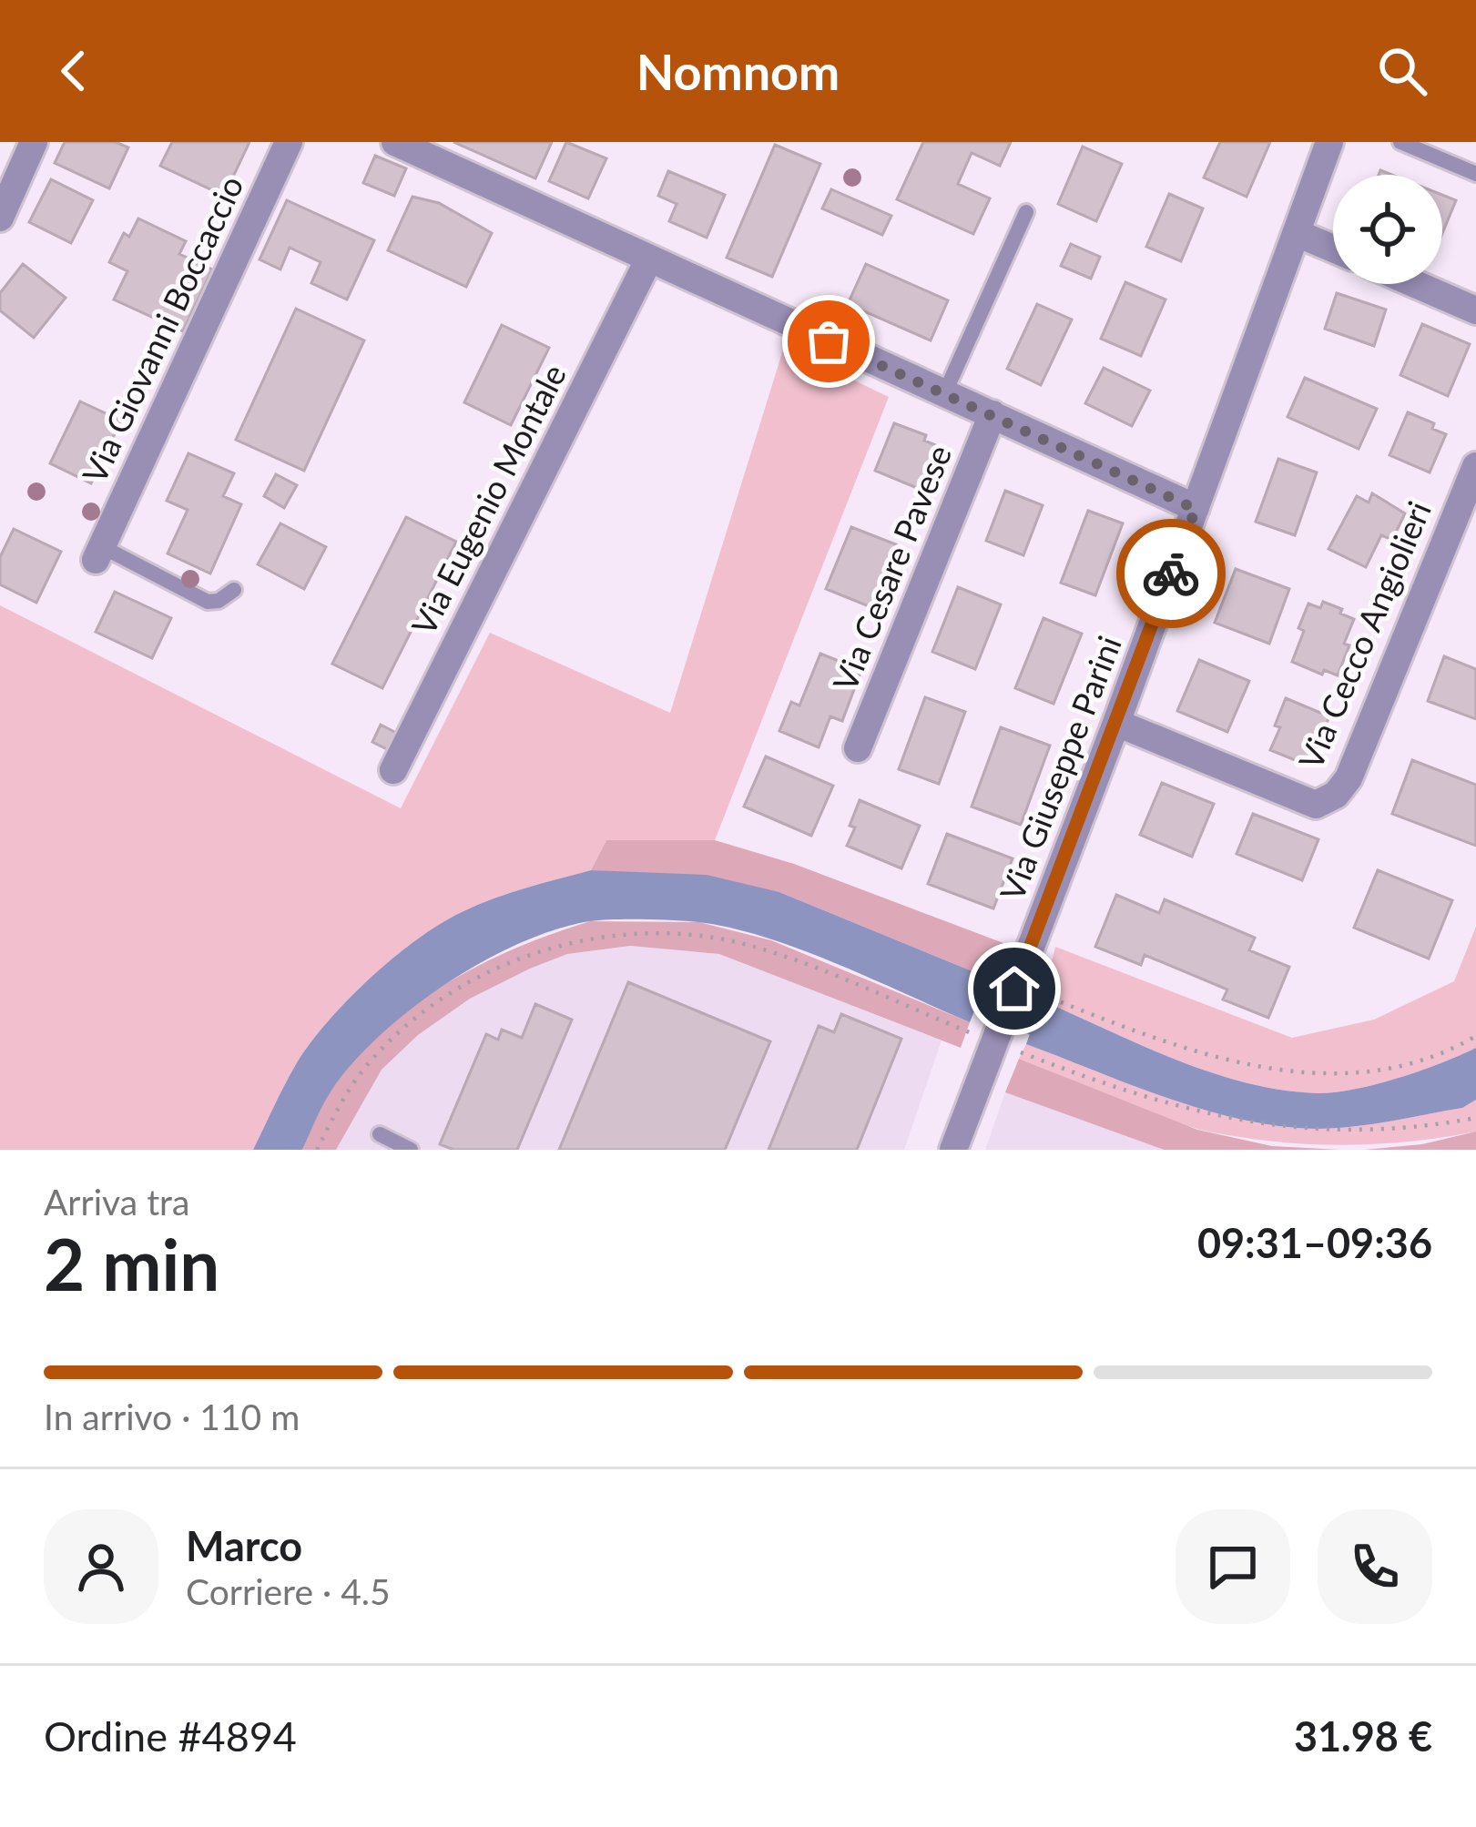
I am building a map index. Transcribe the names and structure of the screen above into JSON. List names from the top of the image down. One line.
{"streets":{"street":["Via Giovanni Boccaccio","Via Eugenio Montale","Via Cesare Pavese","Via Cecco Angiolieri","Via Giuseppe Parini"]},"crossings":[["Via Cecco Angiolieri","Via Giuseppe Parini"]],"page":{"header":"Nomnom","heading":["2 min","Arriva tra","09:31–09:36"],"panel":["Marco","Corriere · 4.5","Ordine #4894","31.98 €"],"bar":"In arrivo · 110 m"}}
